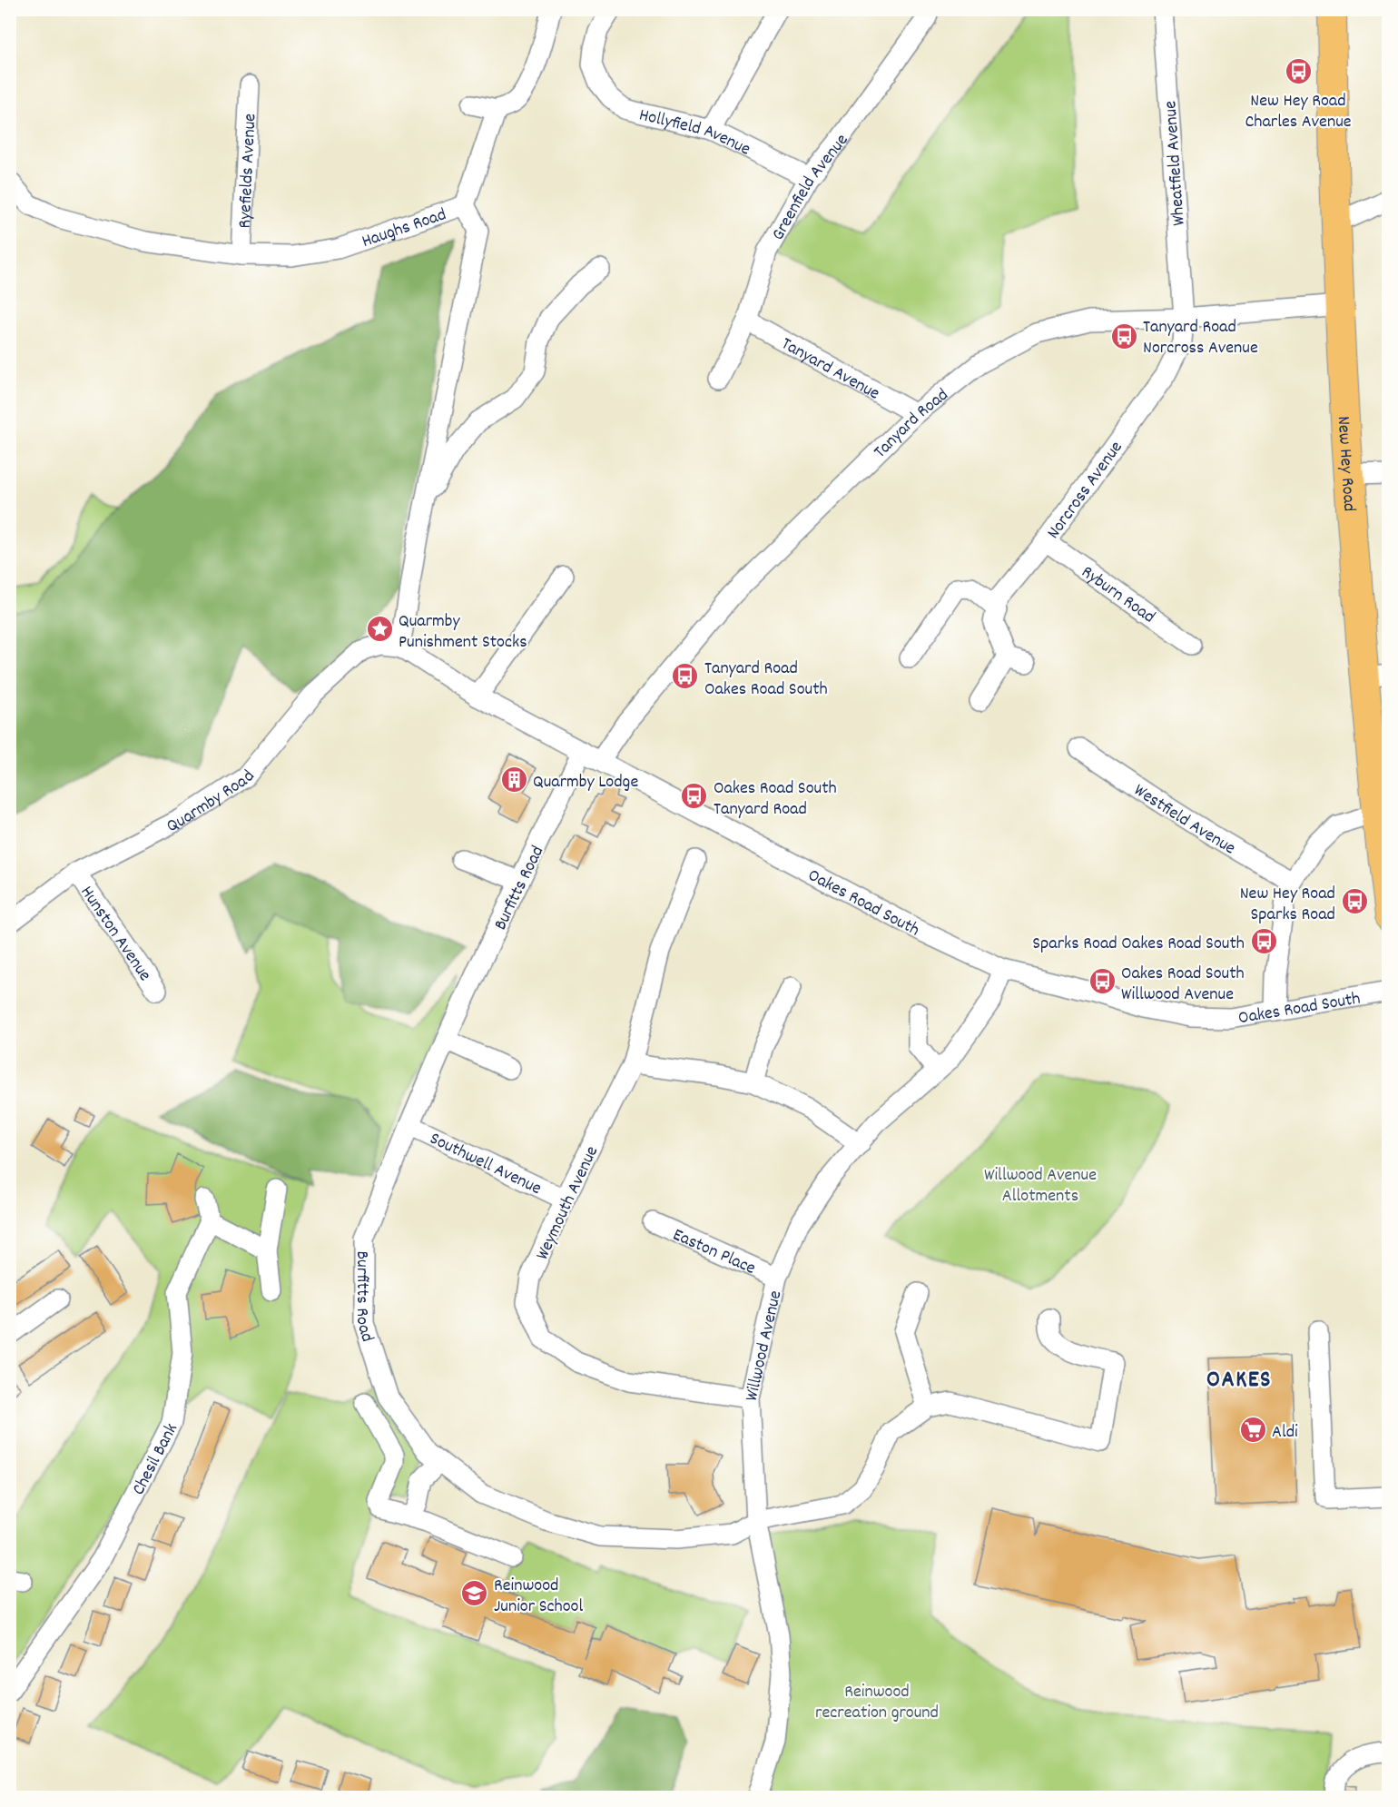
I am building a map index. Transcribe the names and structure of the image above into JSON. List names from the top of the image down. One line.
{"streets":{"highway":["New Hey Road"],"street":["Hollyfield Avenue","Wheatfield Avenue","Ryefields Avenue","Greenfield Avenue","Haughs Road","Tanyard Avenue","Tanyard Road","Norcross Avenue","Ryburn Road","Quarmby Road","Westfield Avenue","Burfitts Road","Oakes Road South","Hunston Avenue","Southwell Avenue","Weymouth Avenue","Easton Place","Willwood Avenue","Chesil Bank"]},"crossings":[["Hollyfield Avenue","Greenfield Avenue"],["Wheatfield Avenue","Tanyard Road"],["Wheatfield Avenue","Norcross Avenue"],["Ryefields Avenue","Haughs Road"],["Greenfield Avenue","Tanyard Avenue"],["Haughs Road","Oakes Road South"],["Tanyard Avenue","Tanyard Road"],["Tanyard Road","New Hey Road"],["Tanyard Road","Norcross Avenue"],["Tanyard Road","Oakes Road South"],["Norcross Avenue","Ryburn Road"],["Quarmby Road","Oakes Road South"],["Quarmby Road","Hunston Avenue"],["Burfitts Road","Oakes Road South"],["Burfitts Road","Southwell Avenue"],["Burfitts Road","Willwood Avenue"],["Oakes Road South","Willwood Avenue"],["Southwell Avenue","Weymouth Avenue"],["Weymouth Avenue","Willwood Avenue"],["Easton Place","Willwood Avenue"]],"districts":["OAKES"],"parks":["Willwood Avenue Allotments","Reinwood recreation ground"],"places":{"bus stop":["New Hey Road Charles Avenue","Tanyard Road Norcross Avenue","Tanyard Road Oakes Road South","Oakes Road South Tanyard Road","New Hey Road Sparks Road","Sparks Road Oakes Road South","Oakes Road South Willwood Avenue"],"place":["Quarmby Punishment Stocks"],"building":["Quarmby Lodge"],"supermarket":["Aldi"],"school or university":["Reinwood Junior School"]}}
